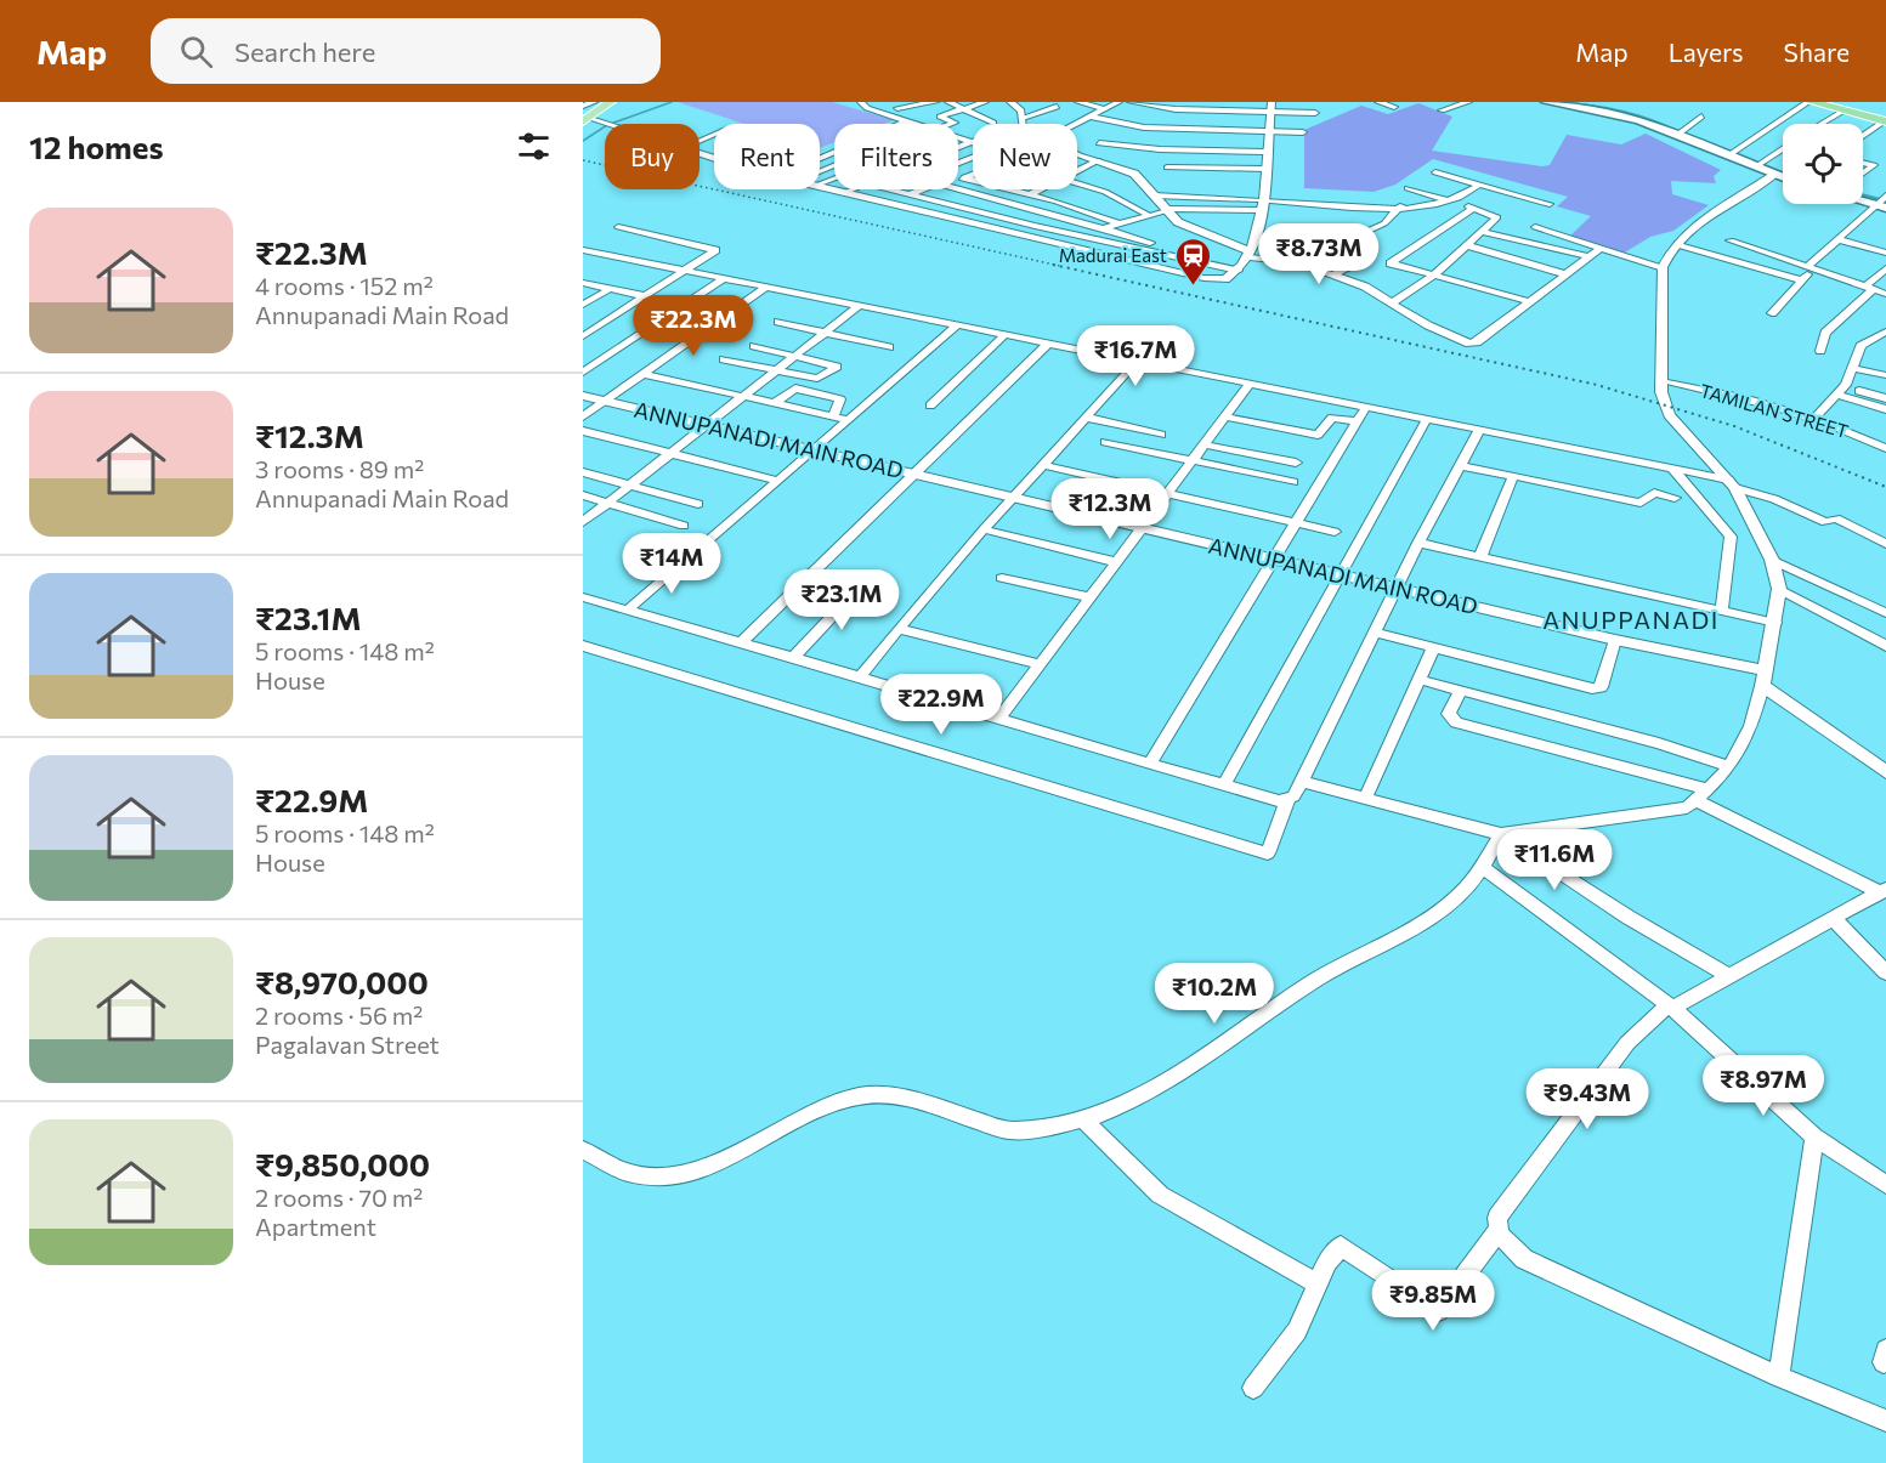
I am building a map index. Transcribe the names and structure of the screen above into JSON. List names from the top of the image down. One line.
{"streets":{"street":["TAMILAN STREET","ANNUPANADI MAIN ROAD"]},"districts":["ANUPPANADI"],"places":{"station":["Madurai East"]},"page":{"header":"Map","search":"Search here","nav":["Map","Layers","Share"],"heading":"12 homes","chip":["Buy","Rent","Filters","New"],"list":[{"name":"₹22.3M","note":"4 rooms · 152 m² · Annupanadi Main Road"},{"name":"₹12.3M","note":"3 rooms · 89 m² · Annupanadi Main Road"},{"name":"₹23.1M","note":"5 rooms · 148 m² · House"},{"name":"₹22.9M","note":"5 rooms · 148 m² · House"},{"name":"₹8,970,000","note":"2 rooms · 56 m² · Pagalavan Street"},{"name":"₹9,850,000","note":"2 rooms · 70 m² · Apartment"}],"price":["₹8.73M","₹22.3M","₹16.7M","₹12.3M","₹14M","₹23.1M","₹22.9M","₹11.6M","₹10.2M","₹8.97M","₹9.43M","₹9.85M"]}}
